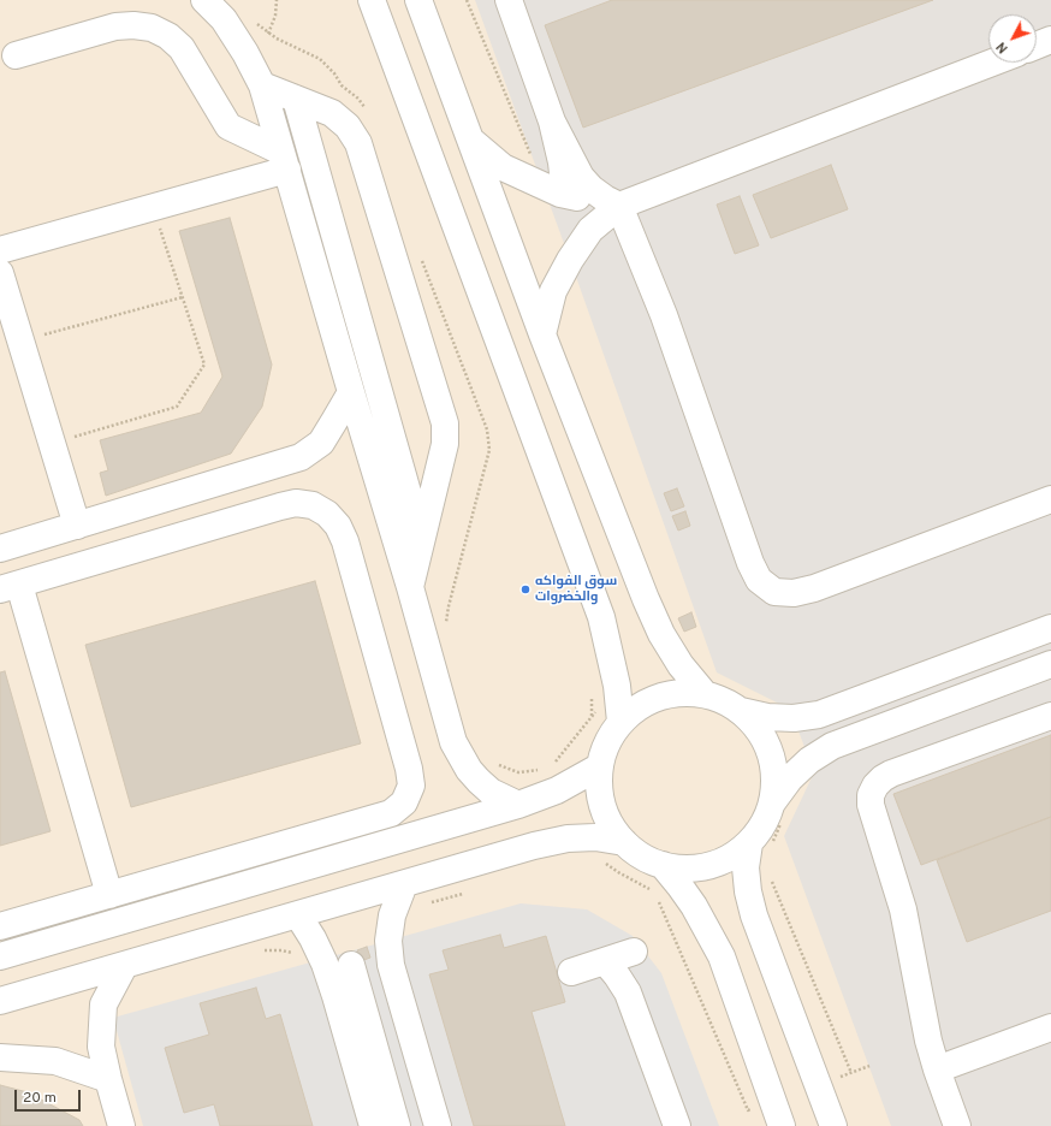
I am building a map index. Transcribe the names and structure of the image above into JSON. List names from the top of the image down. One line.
{"places":["سوق الفواكه والخضروات"],"scale_bar":"20 m","north":"bottom left"}
